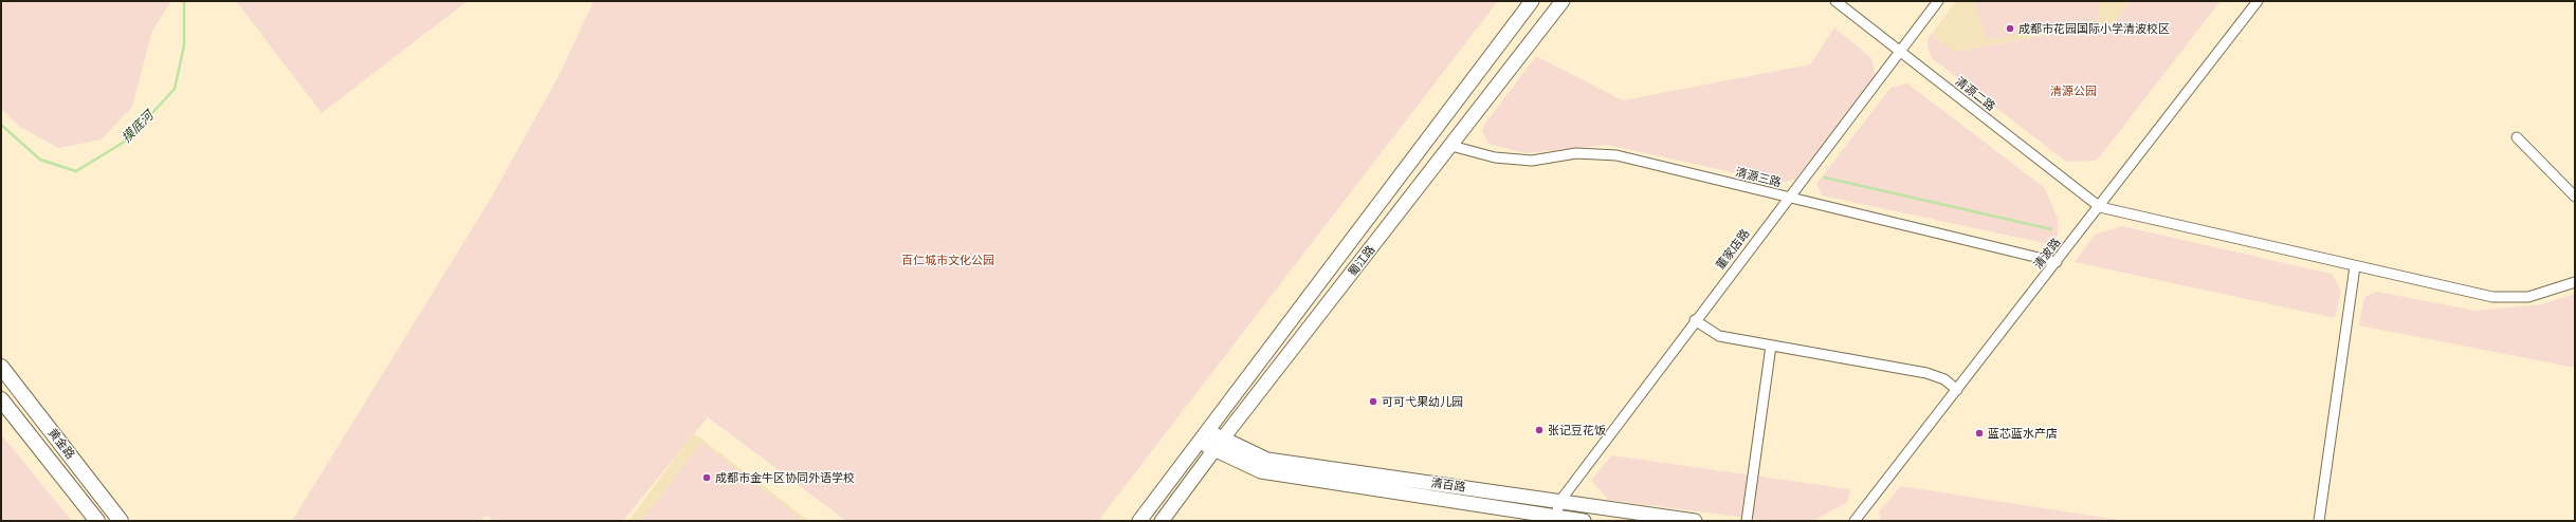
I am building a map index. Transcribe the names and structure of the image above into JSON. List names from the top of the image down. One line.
{"streets":{"main road":["黄金路"],"street":["清源二路","清源三路","董家店路","清波路","蜀江路","清百路"]},"crossings":[["清源二路","董家店路"],["清源二路","清波路"],["清源三路","董家店路"],["清源三路","清波路"],["清源三路","蜀江路"],["董家店路","清百路"],["蜀江路","清百路"]],"water":["摸底河"],"parks":["清源公园","百仁城市文化公园"],"places":["成都市花园国际小学清波校区","可可弋果幼儿园","张记豆花饭","蓝芯蓝水产店","成都市金牛区协同外语学校"]}
